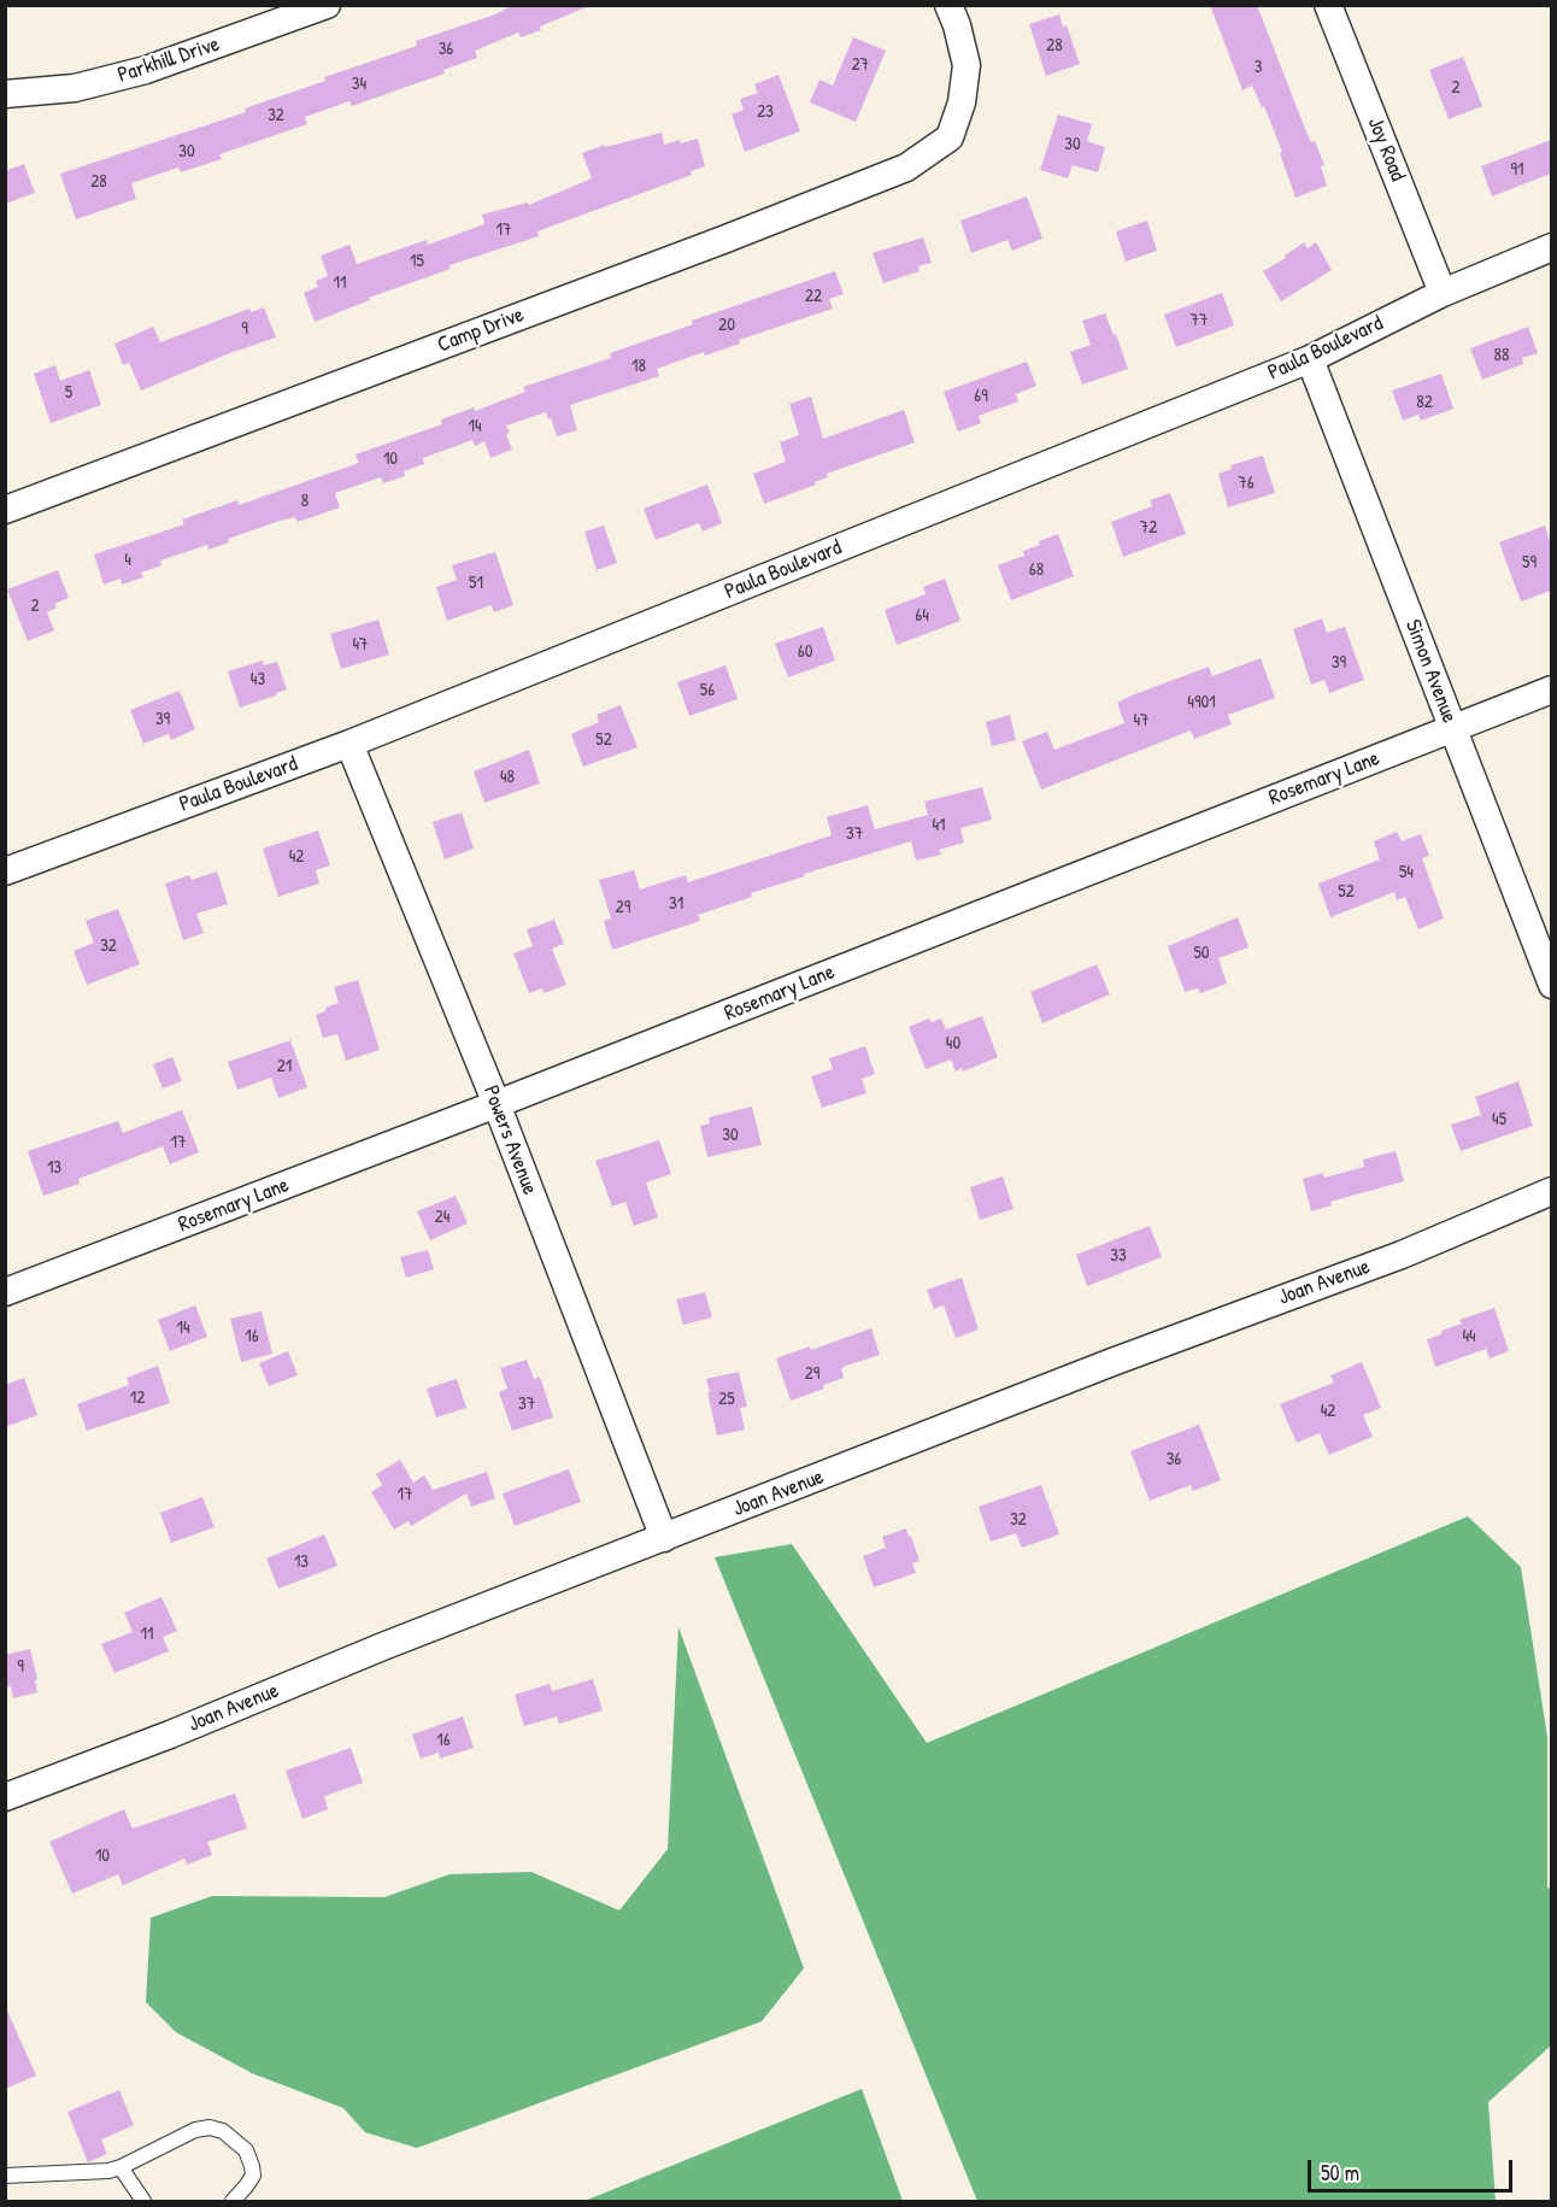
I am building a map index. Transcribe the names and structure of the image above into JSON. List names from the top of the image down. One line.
{"streets":{"street":["Parkhill Drive","Joy Road","Camp Drive","Paula Boulevard","Simon Avenue","Rosemary Lane","Powers Avenue","Joan Avenue"]},"crossings":[["Joy Road","Paula Boulevard"],["Paula Boulevard","Simon Avenue"],["Paula Boulevard","Powers Avenue"],["Simon Avenue","Rosemary Lane"],["Rosemary Lane","Powers Avenue"],["Powers Avenue","Joan Avenue"]],"house_numbers":["28","36","27","3","34","2","23","32","30","30","91","28","17","15","11","22","77","20","9","88","18","5","69","82","14","10","76","8","72","4","59","68","51","2","64","47","60","39","43","56","4901","39","47","52","48","41","37","42","54","52","31","29","32","50","40","21","45","30","17","13","24","33","14","16","44","29","12","25","37","42","36","17","32","13","11","9","16","10"],"scale_bar":"50 m"}
